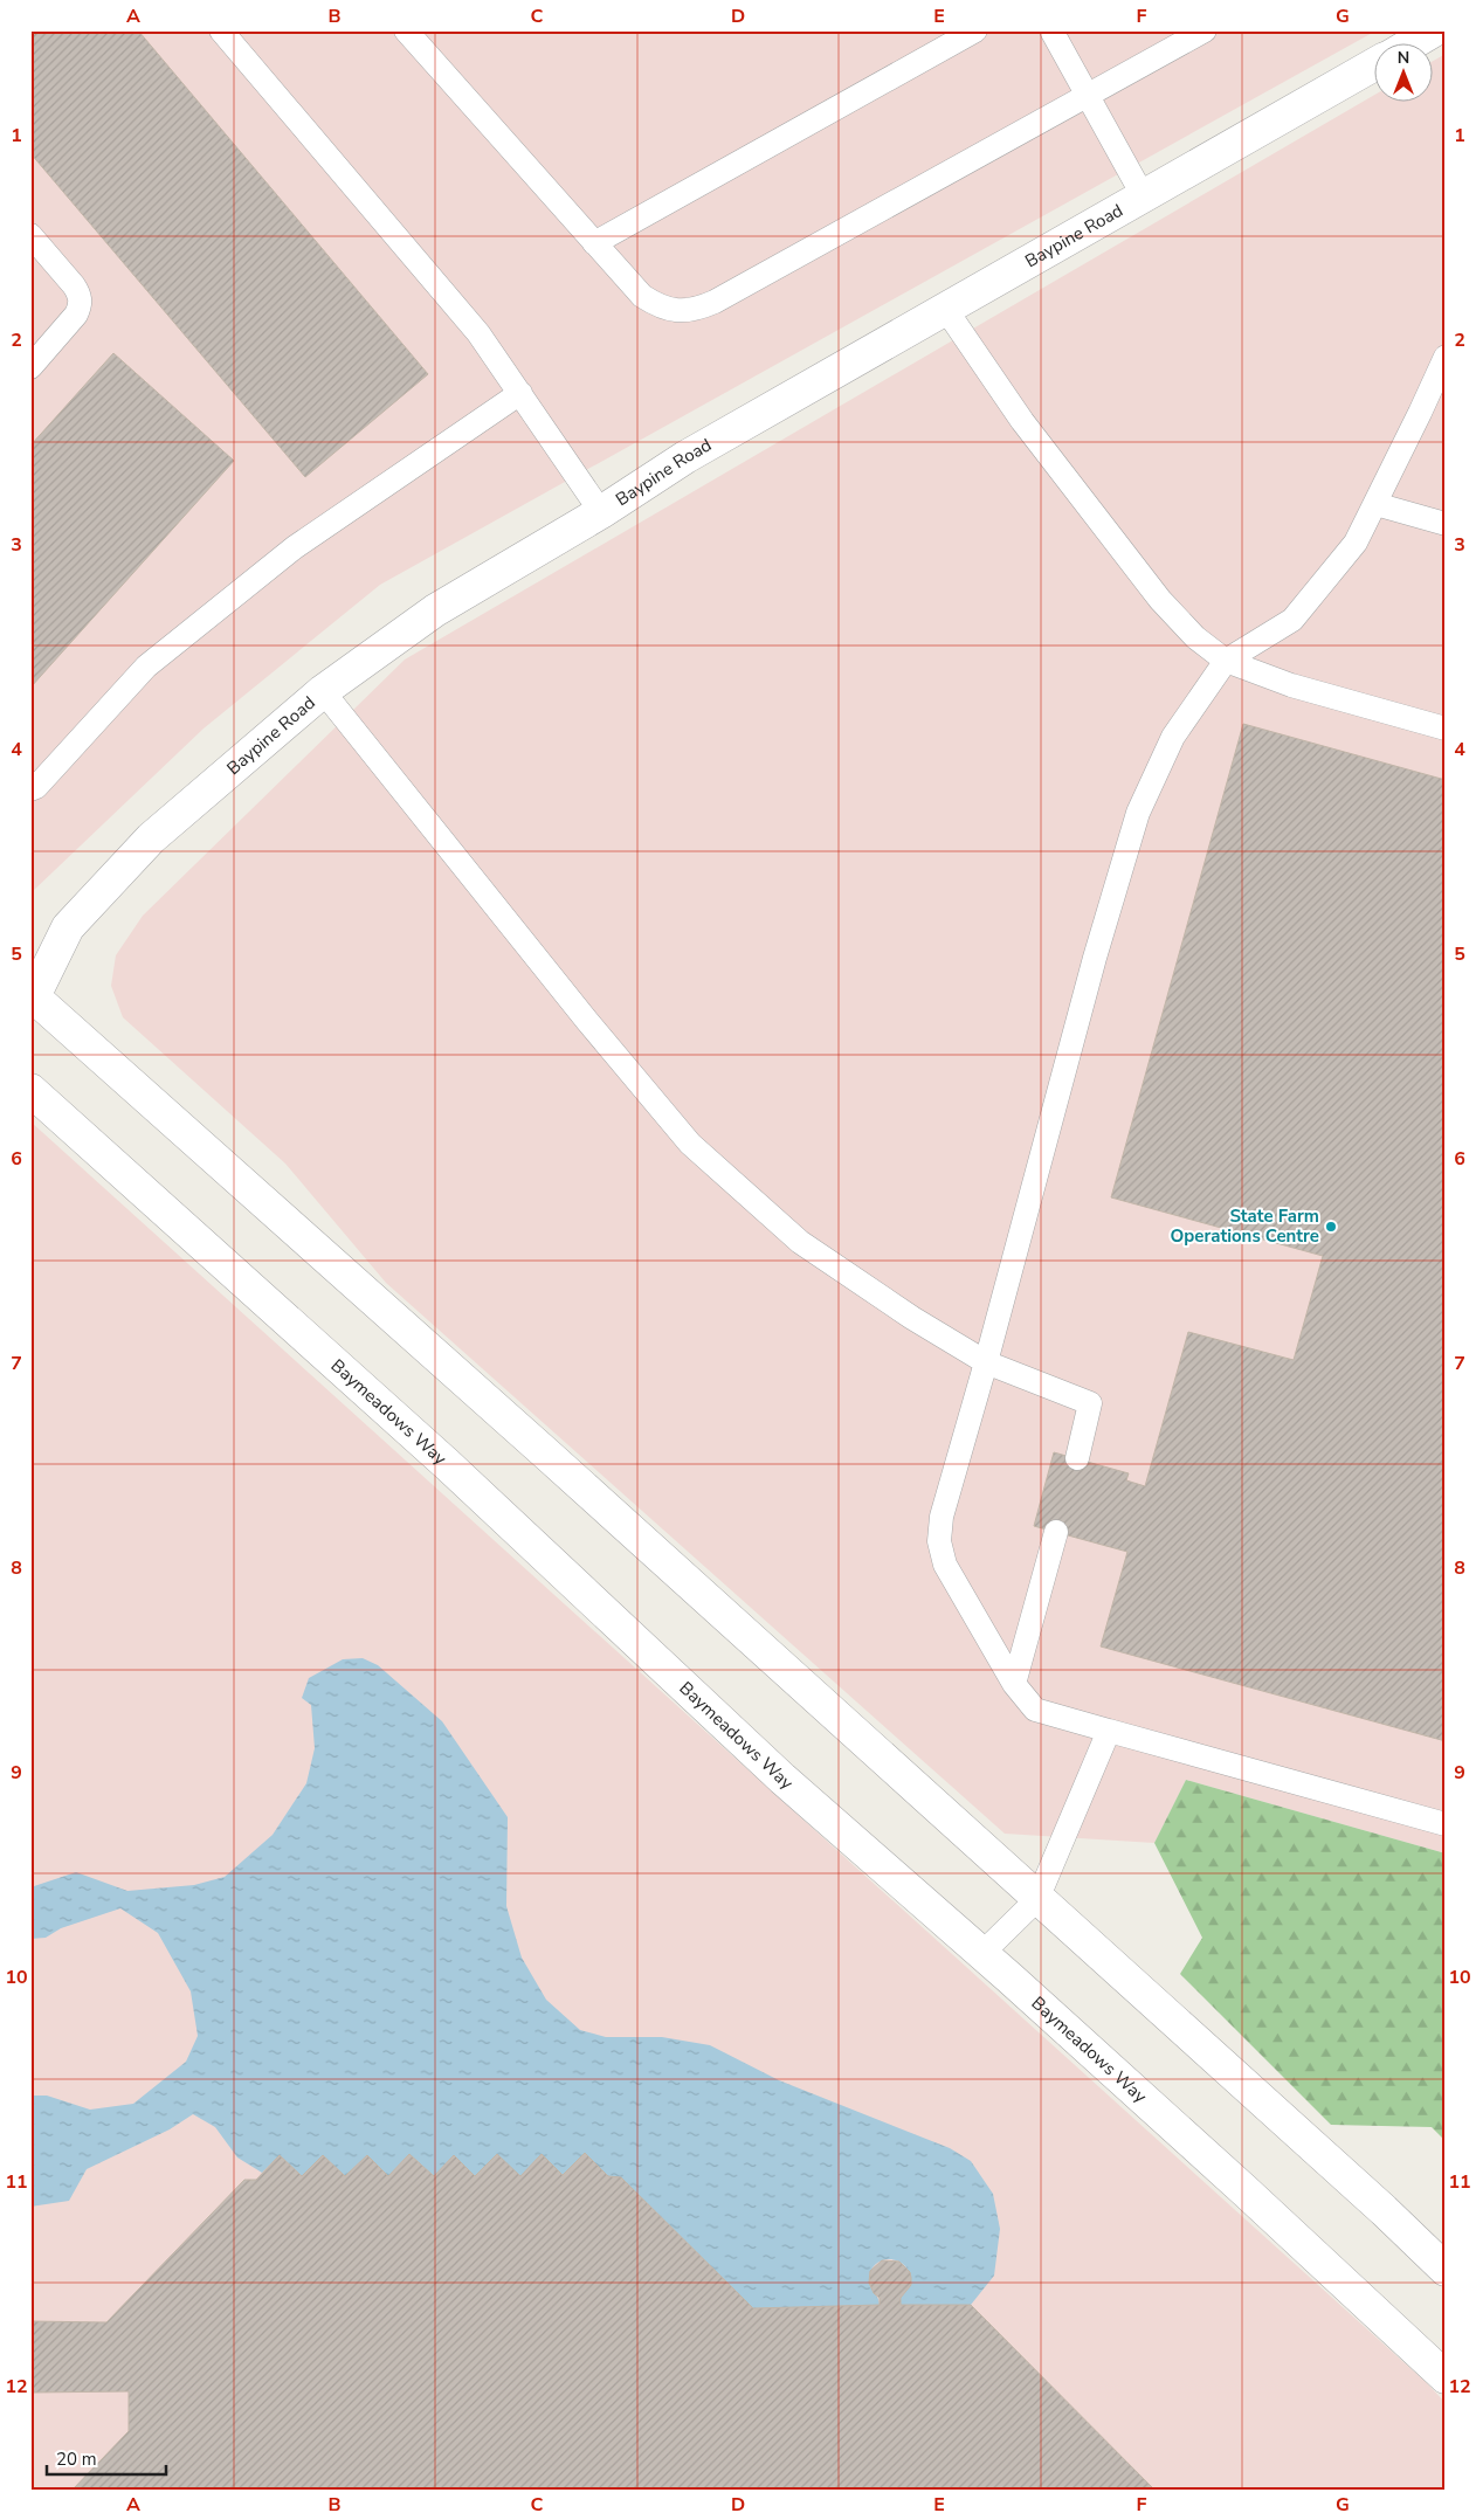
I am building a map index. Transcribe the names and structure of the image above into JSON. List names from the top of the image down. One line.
{"streets":{"street":["Baypine Road","Baymeadows Way"]},"places":["State Farm Operations Centre"],"scale_bar":"20 m","north":"top","grid":{"columns":["A","B","C","D","E","F","G"],"rows":["1","2","3","4","5","6","7","8","9","10","11","12"]}}
